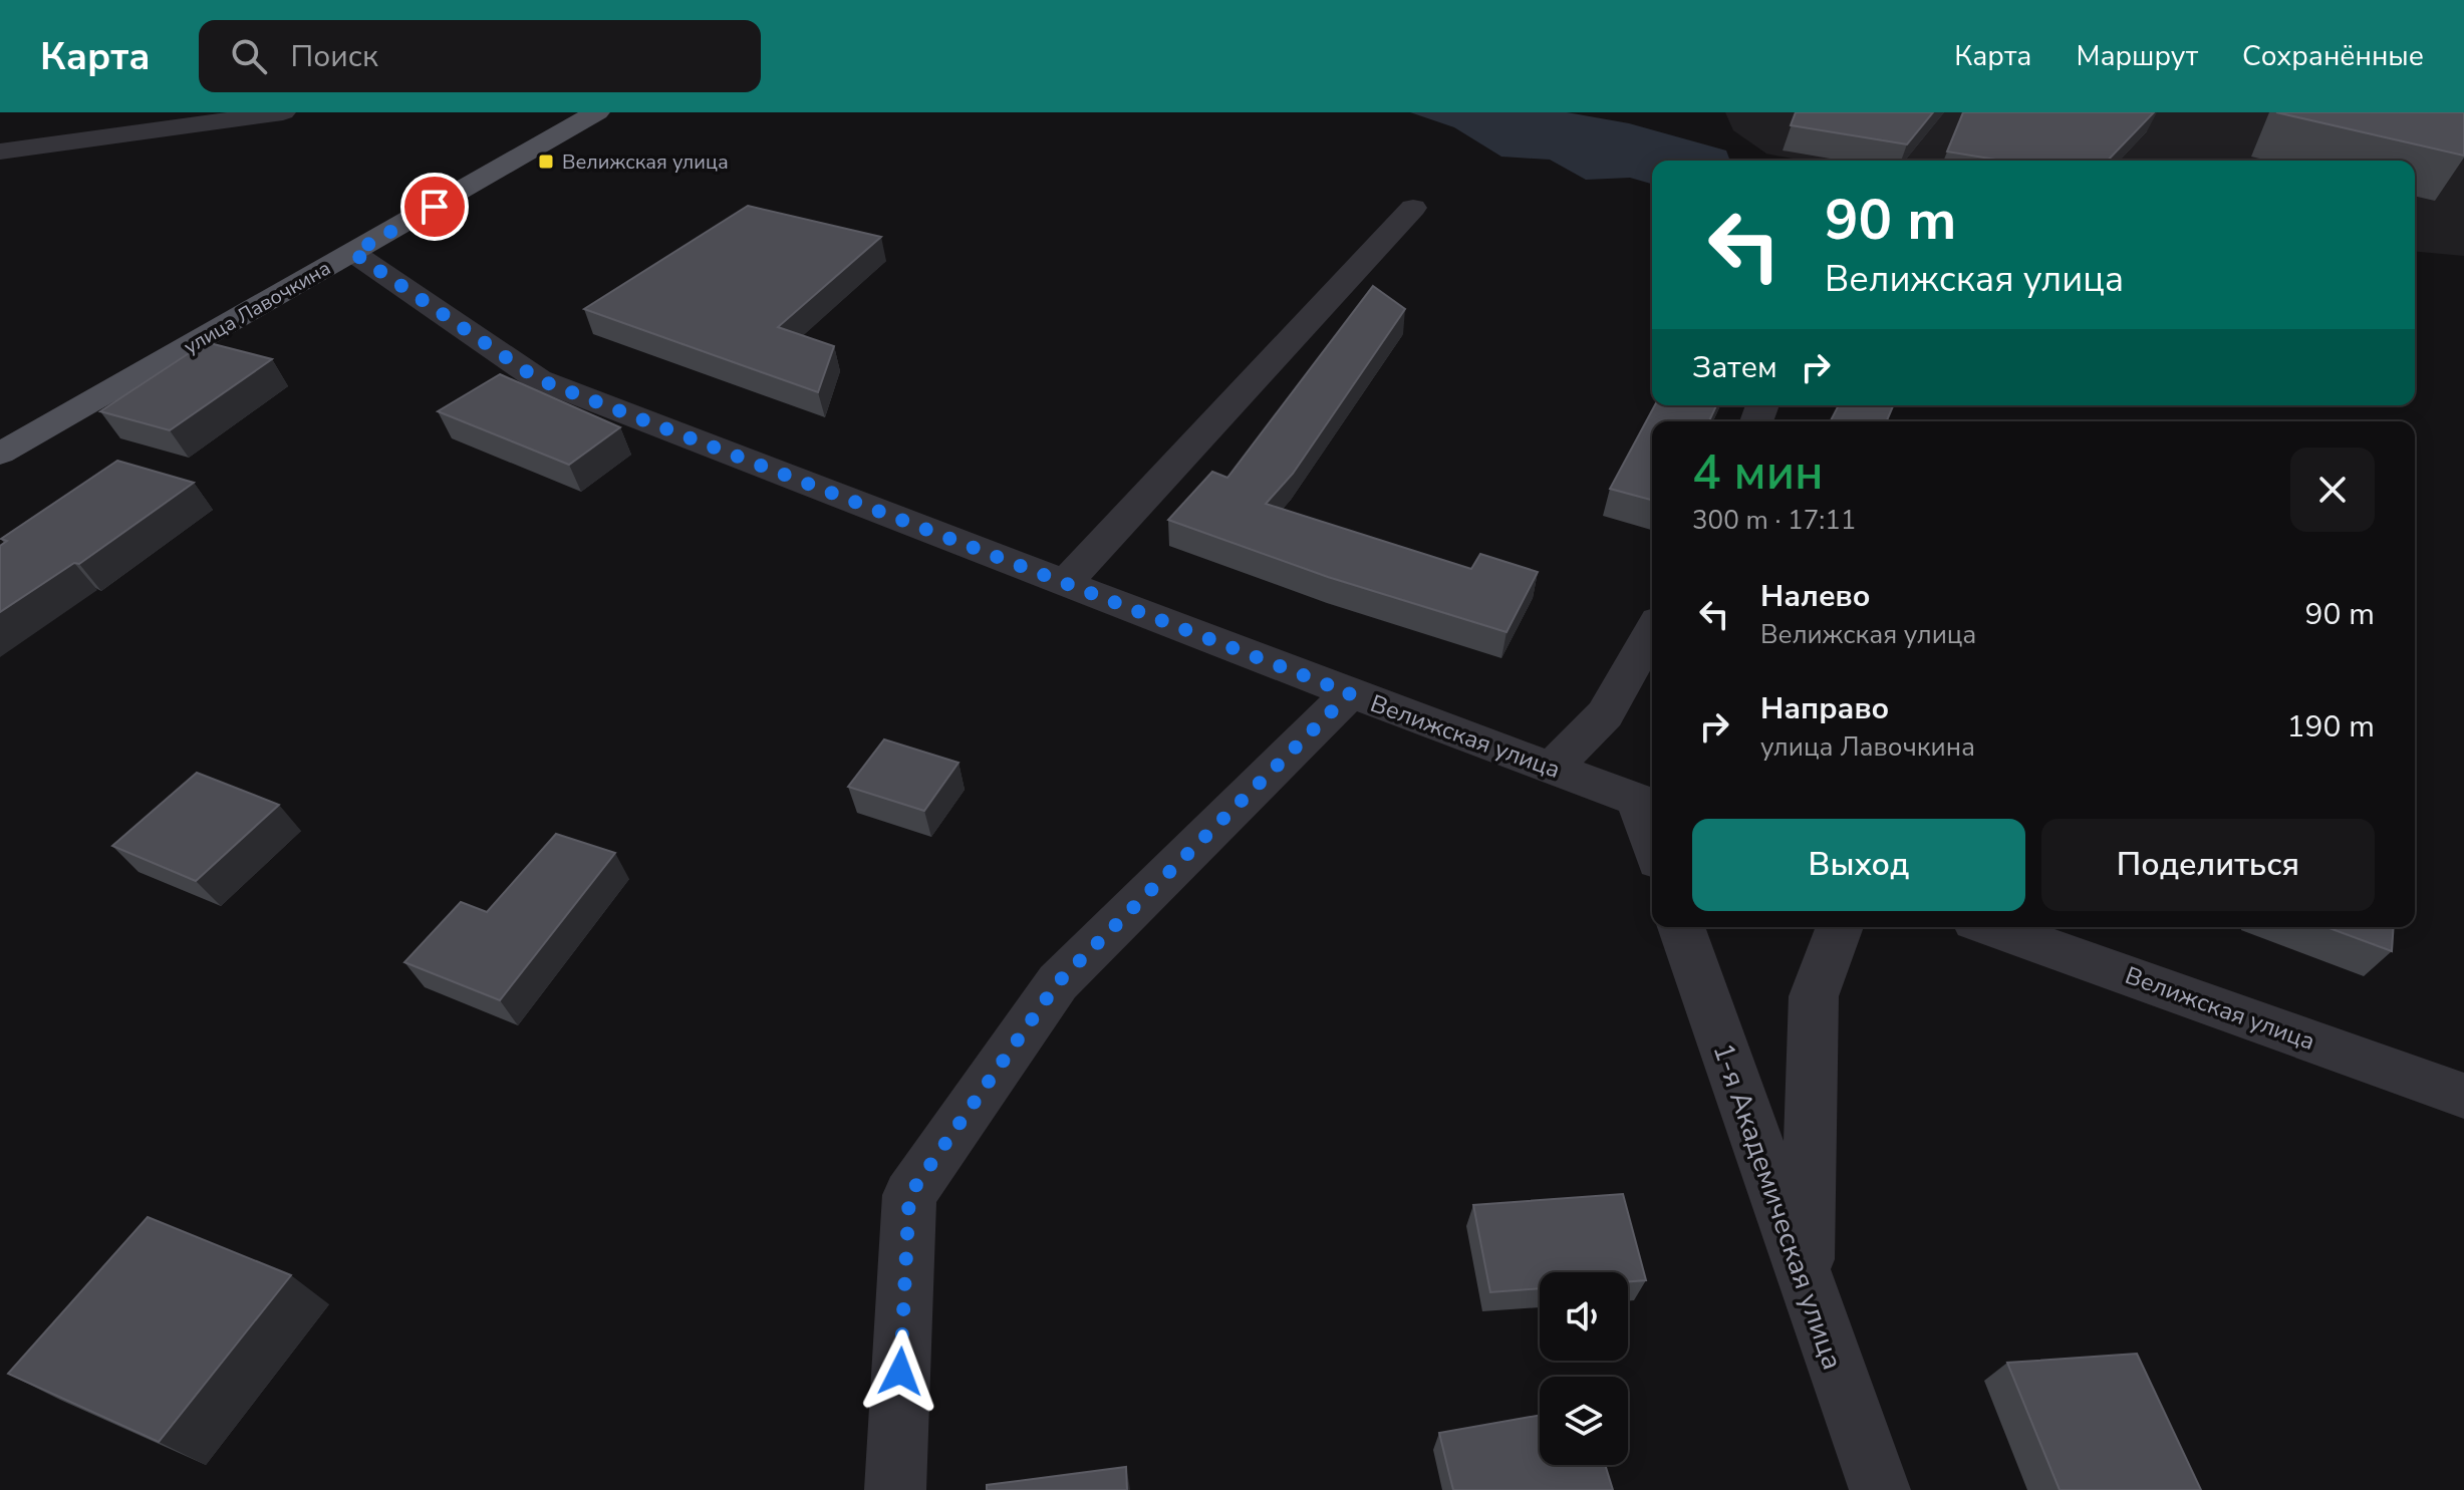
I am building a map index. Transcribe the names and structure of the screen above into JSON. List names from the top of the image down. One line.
{"streets":{"main road":["улица Лавочкина"],"street":["Велижская улица","1-я Академическая улица"]},"crossings":[["улица Лавочкина","Велижская улица"]],"places":{"transit":["Велижская улица"]},"page":{"header":"Карта","search":"Поиск","nav":["Карта","Маршрут","Сохранённые"],"turn":["90 m","Велижская улица"],"then":"Затем","heading":["4 мин","300 m · 17:11"],"list":[{"name":"Налево","note":"Велижская улица","value":"90 m"},{"name":"Направо","note":"улица Лавочкина","value":"190 m"}],"buttons":["Выход","Поделиться"]}}
